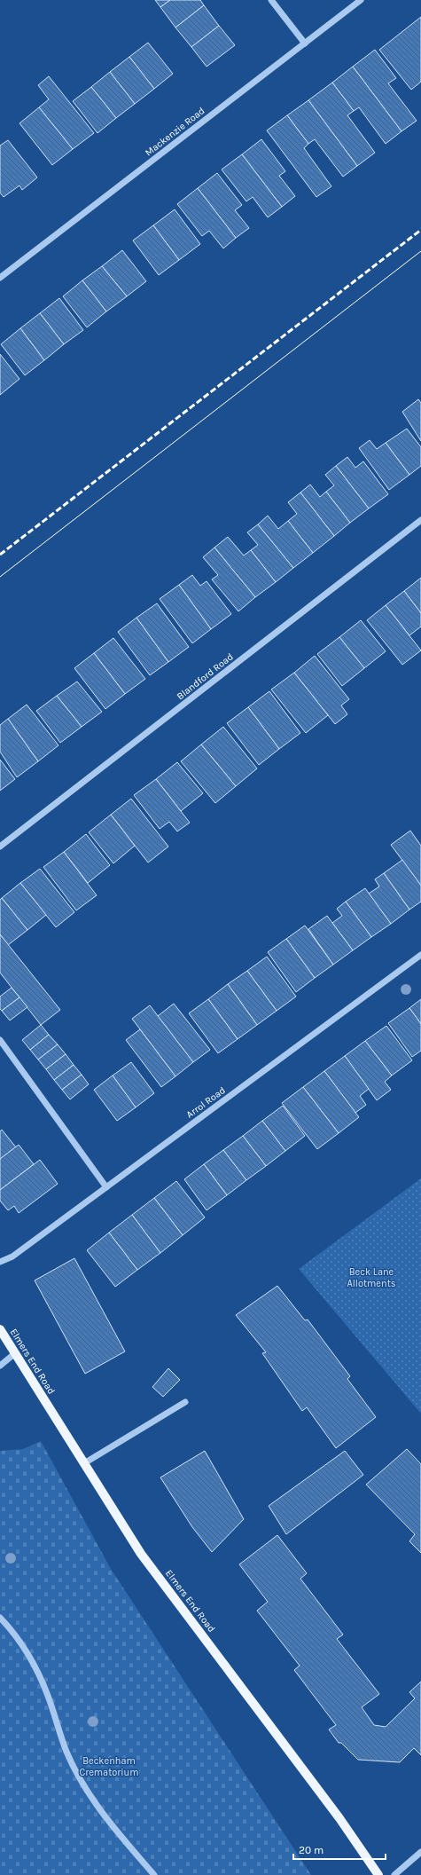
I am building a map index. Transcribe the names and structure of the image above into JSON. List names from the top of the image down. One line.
{"streets":{"main road":["Elmers End Road"],"street":["Mackenzie Road","Blandford Road","Arrol Road"]},"parks":["Beck Lane Allotments","Beckenham Crematorium"],"scale_bar":"20 m"}
